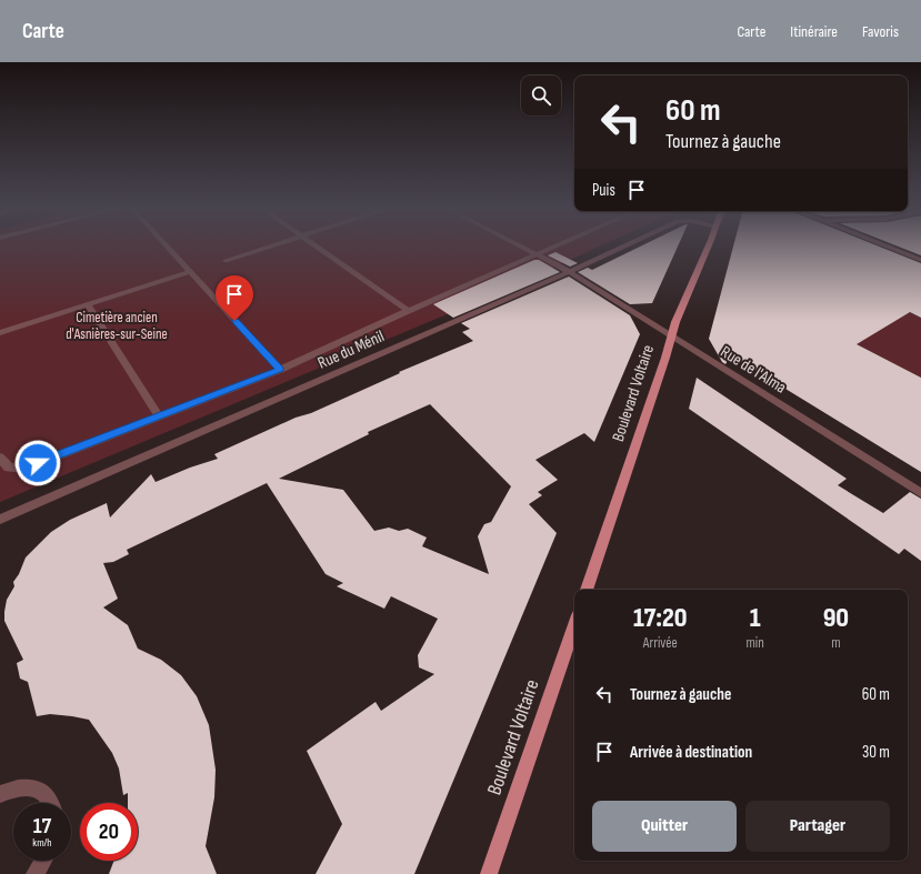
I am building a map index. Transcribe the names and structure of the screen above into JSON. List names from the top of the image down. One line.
{"streets":{"main road":["Boulevard Voltaire"],"street":["Rue du Ménil","Rue de l'Alma"]},"crossings":[["Rue du Ménil","Rue de l'Alma"],["Rue de l'Alma","Boulevard Voltaire"]],"parks":["Cimetière ancien d'Asnières-sur-Seine"],"page":{"header":"Carte","nav":["Carte","Itinéraire","Favoris"],"turn":["60 m","Tournez à gauche"],"then":"Puis","eta":["17:20","Arrivée","1","min","90","m"],"list":[{"name":"Tournez à gauche","value":"60 m"},{"name":"Arrivée à destination","value":"30 m"}],"buttons":["Quitter","Partager"],"speed":"17 km/h","limit":"20"}}
